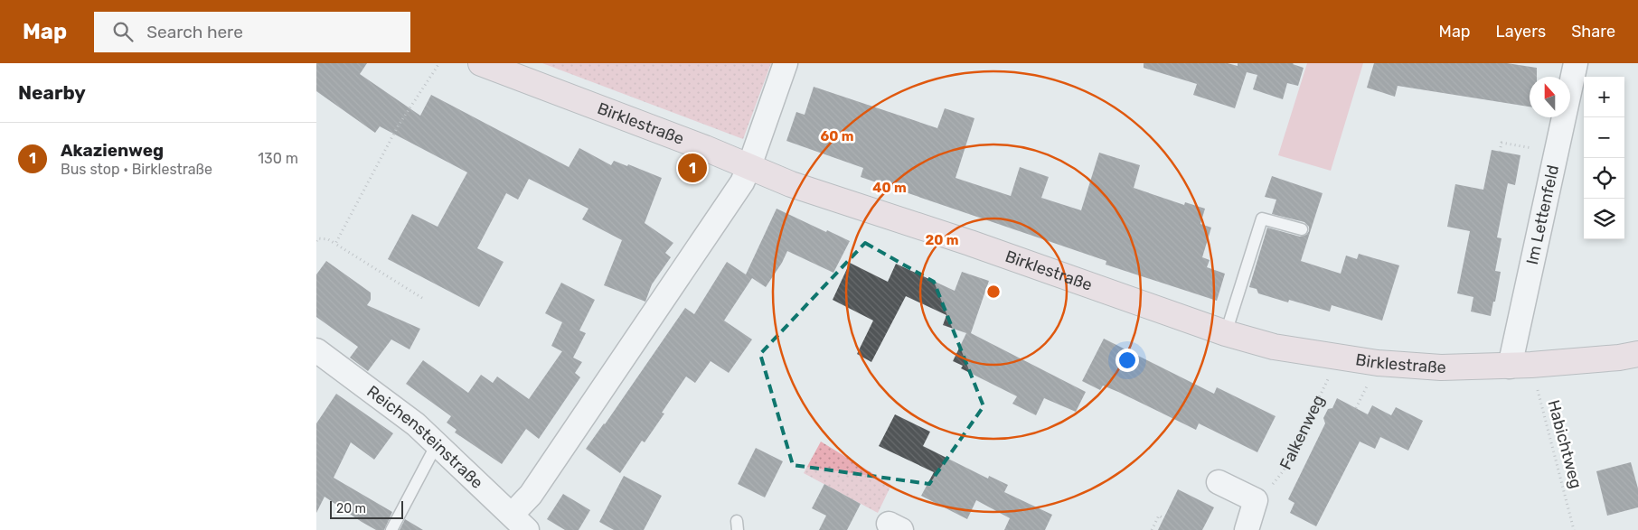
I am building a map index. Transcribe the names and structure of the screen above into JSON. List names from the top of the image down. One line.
{"streets":{"street":["Birklestraße","Im Lettenfeld","Reichensteinstraße"],"path":["Falkenweg","Habichtweg"]},"crossings":[["Birklestraße","Im Lettenfeld"],["Birklestraße","Falkenweg"],["Birklestraße","Habichtweg"],["Im Lettenfeld","Habichtweg"]],"scale_bar":"20 m","north":"top","page":{"header":"Map","search":"Search here","nav":["Map","Layers","Share"],"heading":"Nearby","map_buttons":["+","−"],"list":[{"mark":"1","name":"Akazienweg","note":"Bus stop · Birklestraße","value":"130 m"}],"pins":"1","scale":"20 m"},"rings":["60 m","40 m","20 m"]}
